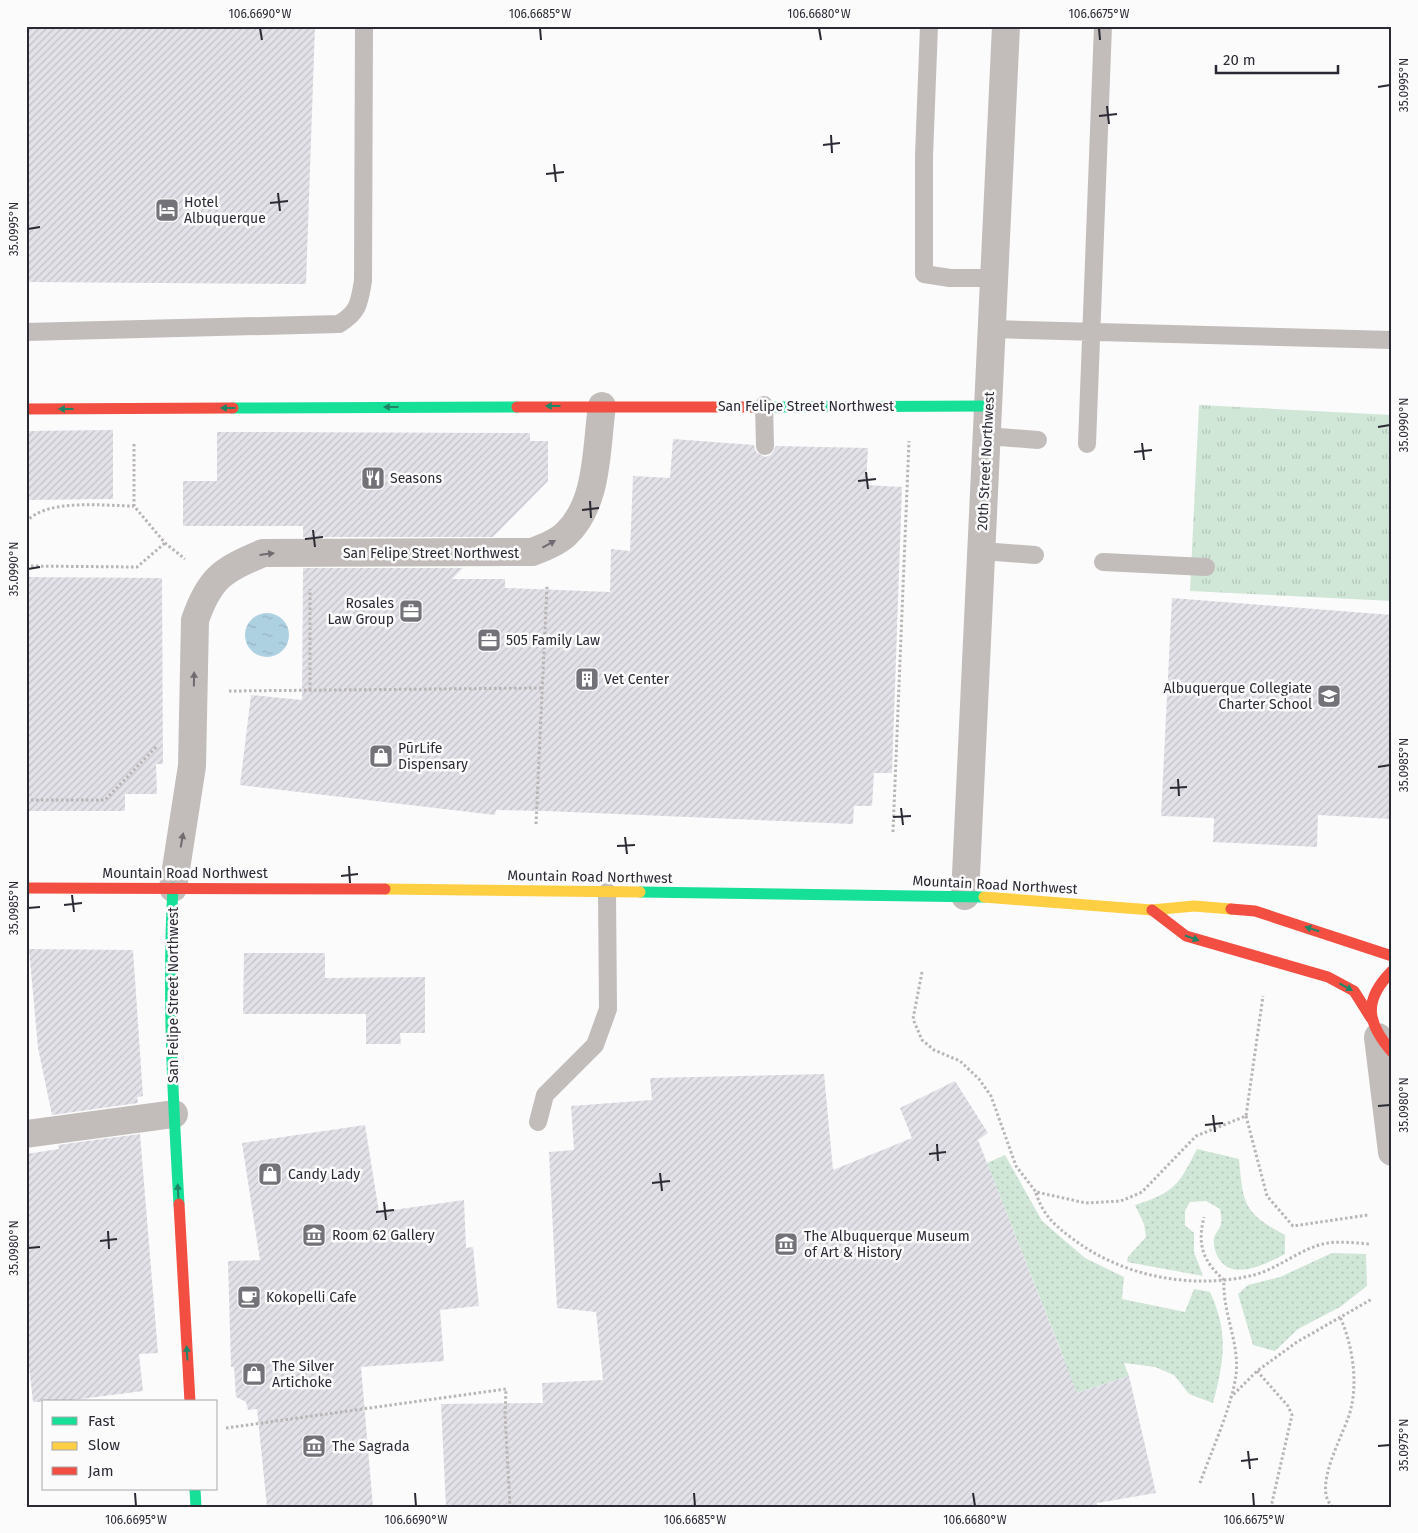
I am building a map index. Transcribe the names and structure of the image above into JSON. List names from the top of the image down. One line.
{"streets":{"street":["San Felipe Street Northwest","20th Street Northwest","Mountain Road Northwest"]},"crossings":[["San Felipe Street Northwest","20th Street Northwest"],["San Felipe Street Northwest","Mountain Road Northwest"],["20th Street Northwest","Mountain Road Northwest"]],"places":{"hotel":["Hotel Albuquerque"],"restaurant":["Seasons"],"office":["Rosales Law Group","505 Family Law"],"building":["Vet Center"],"school or university":["Albuquerque Collegiate Charter School"],"shop":["PūrLife Dispensary","Candy Lady","The Silver Artichoke"],"museum":["Room 62 Gallery","The Albuquerque Museum of Art & History","The Sagrada"],"cafe":["Kokopelli Cafe"]},"legend":["Fast","Slow","Jam"],"scale_bar":"20 m","coordinates":["106.6690°W","106.6685°W","106.6680°W","106.6675°W","35.0995°N","35.0990°N","35.0985°N","35.0980°N","35.0975°N","106.6695°W"]}
